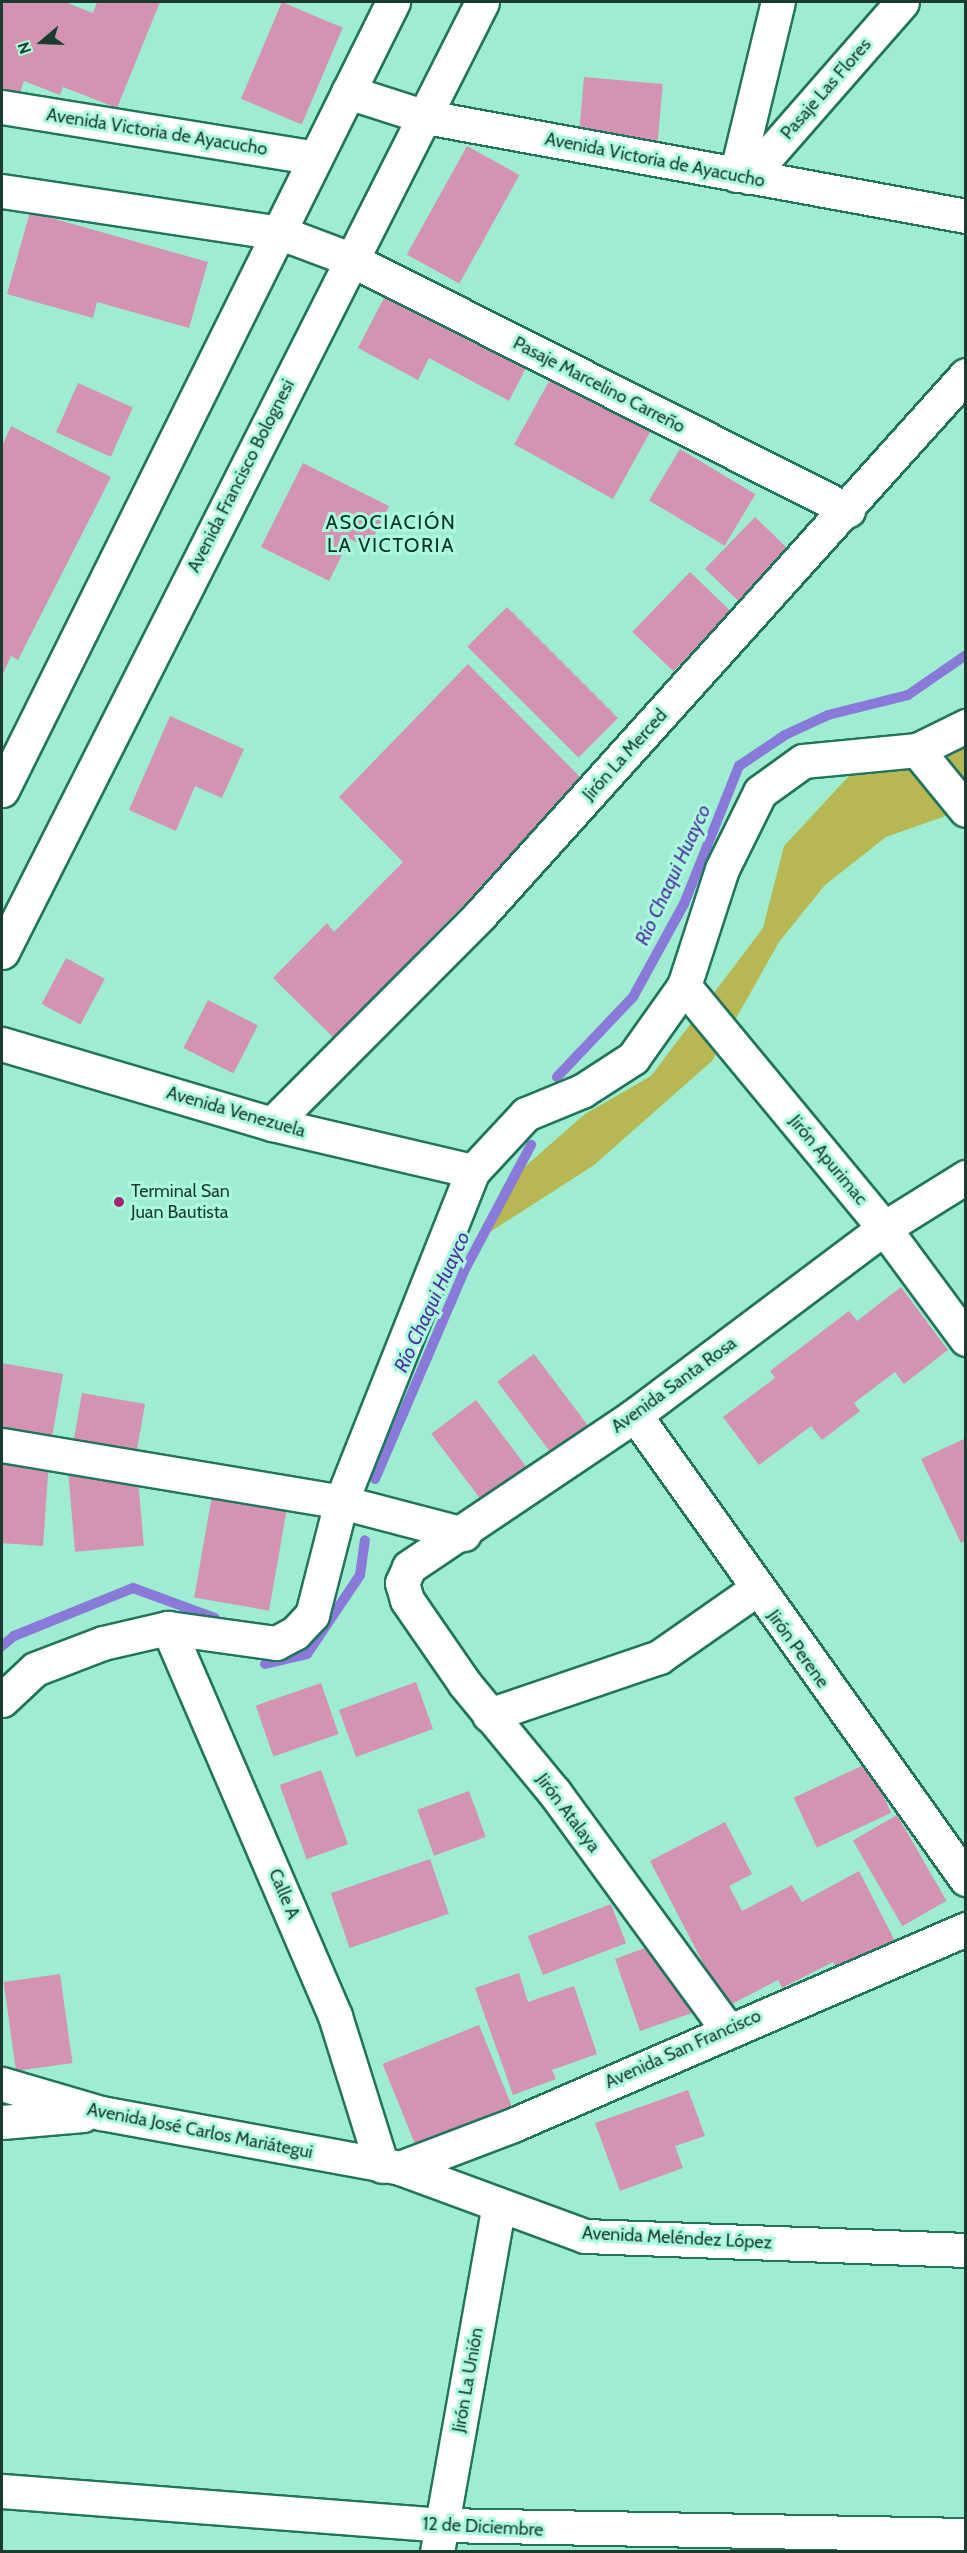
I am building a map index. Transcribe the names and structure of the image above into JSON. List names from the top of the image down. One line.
{"streets":{"street":["Pasaje Las Flores","Avenida Victoria de Ayacucho","Pasaje Marcelino Carreño","Avenida Francisco Bolognesi","Jirón La Merced","Avenida Venezuela","Jirón Apurimac","Avenida Santa Rosa","Jirón Perene","Jirón Atalaya","Calle A","Avenida San Francisco","Avenida José Carlos Mariátegui","Avenida Meléndez López","Jirón La Unión","12 de Diciembre"]},"crossings":[["Pasaje Las Flores","Avenida Victoria de Ayacucho"],["Avenida Victoria de Ayacucho","Avenida Francisco Bolognesi"],["Pasaje Marcelino Carreño","Avenida Francisco Bolognesi"],["Pasaje Marcelino Carreño","Jirón La Merced"],["Jirón La Merced","Avenida Venezuela"],["Jirón Apurimac","Avenida Santa Rosa"],["Avenida Santa Rosa","Jirón Perene"],["Avenida Santa Rosa","Jirón Atalaya"],["Jirón Atalaya","Avenida San Francisco"],["Calle A","Avenida San Francisco"],["Calle A","Avenida José Carlos Mariátegui"],["Calle A","Avenida Meléndez López"],["Avenida San Francisco","Avenida José Carlos Mariátegui"],["Avenida San Francisco","Avenida Meléndez López"],["Avenida José Carlos Mariátegui","Avenida Meléndez López"],["Avenida Meléndez López","Jirón La Unión"],["Jirón La Unión","12 de Diciembre"]],"districts":["ASOCIACIÓN LA VICTORIA"],"water":["Río Chaqui Huayco"],"places":["Terminal San Juan Bautista"],"north":"left"}
